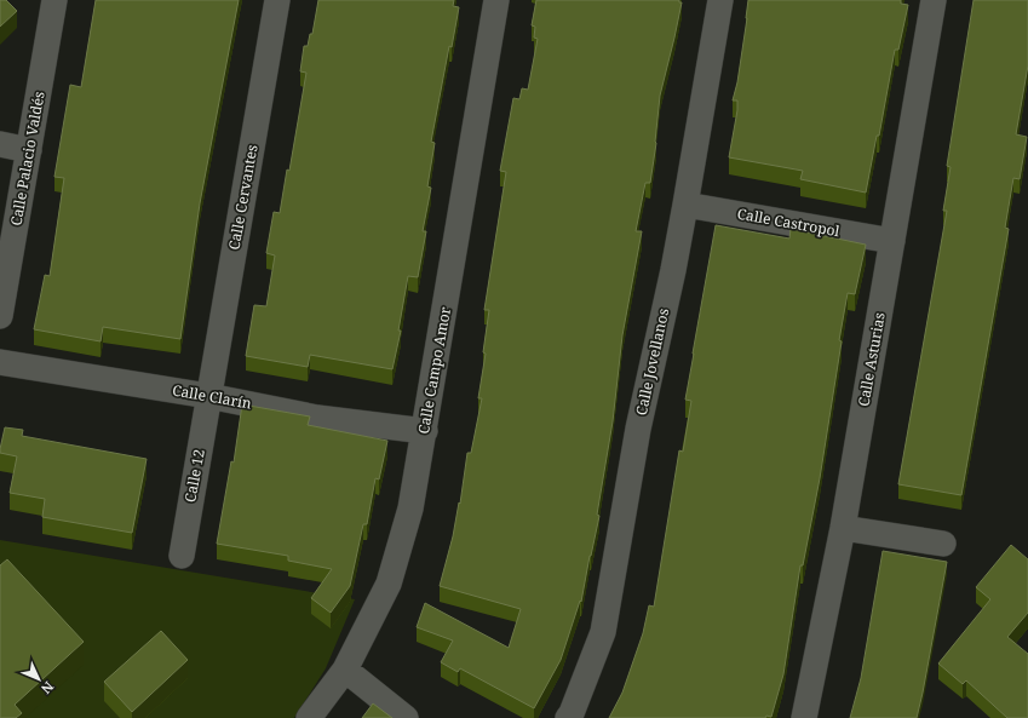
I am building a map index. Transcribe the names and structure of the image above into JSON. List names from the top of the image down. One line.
{"streets":{"street":["Calle Palacio Valdés","Calle Cervantes","Calle Castropol","Calle Asturias","Calle Jovellanos","Calle Campo Amor","Calle Clarín","Calle 12"]},"crossings":[["Calle Cervantes","Calle Clarín"],["Calle Cervantes","Calle 12"],["Calle Castropol","Calle Asturias"],["Calle Castropol","Calle Jovellanos"],["Calle Campo Amor","Calle Clarín"],["Calle Clarín","Calle 12"]],"north":"bottom right"}
